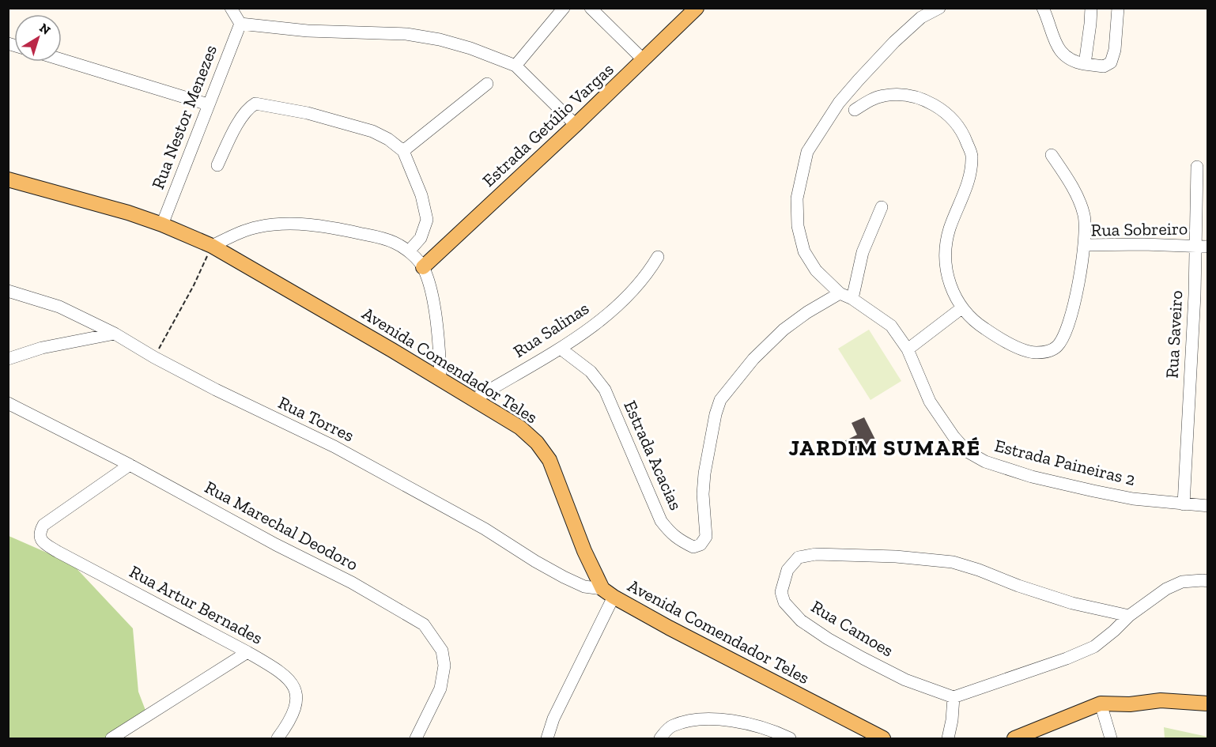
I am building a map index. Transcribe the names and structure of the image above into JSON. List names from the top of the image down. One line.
{"streets":{"main road":["Estrada Getúlio Vargas","Avenida Comendador Teles"],"street":["Rua Nestor Menezes","Rua Sobreiro","Rua Salinas","Rua Saveiro","Rua Torres","Estrada Acacias","Estrada Paineiras 2","Rua Marechal Deodoro","Rua Artur Bernades","Rua Camoes"]},"crossings":[["Rua Nestor Menezes","Avenida Comendador Teles"],["Rua Sobreiro","Rua Saveiro"],["Rua Salinas","Avenida Comendador Teles"],["Rua Salinas","Estrada Acacias"],["Rua Saveiro","Estrada Paineiras 2"],["Avenida Comendador Teles","Rua Torres"],["Estrada Acacias","Estrada Paineiras 2"],["Rua Marechal Deodoro","Rua Artur Bernades"]],"districts":["JARDIM SUMARÉ"],"north":"top right"}
